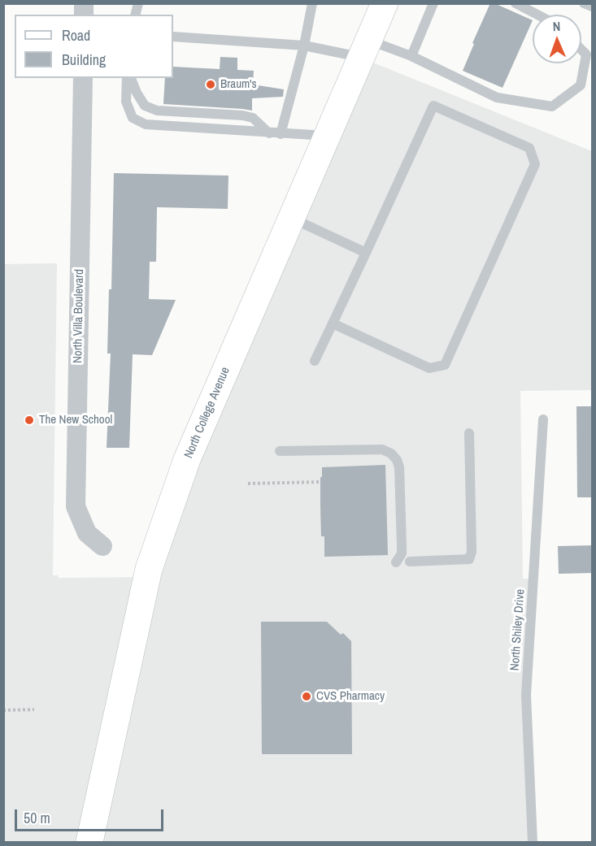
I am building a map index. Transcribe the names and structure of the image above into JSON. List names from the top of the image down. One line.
{"streets":{"main road":["North College Avenue"],"street":["North Villa Boulevard"],"lane":["North Shiley Drive"]},"places":["Braum's","The New School","CVS Pharmacy"],"legend":["Road","Building"],"scale_bar":"50 m","north":"top"}
